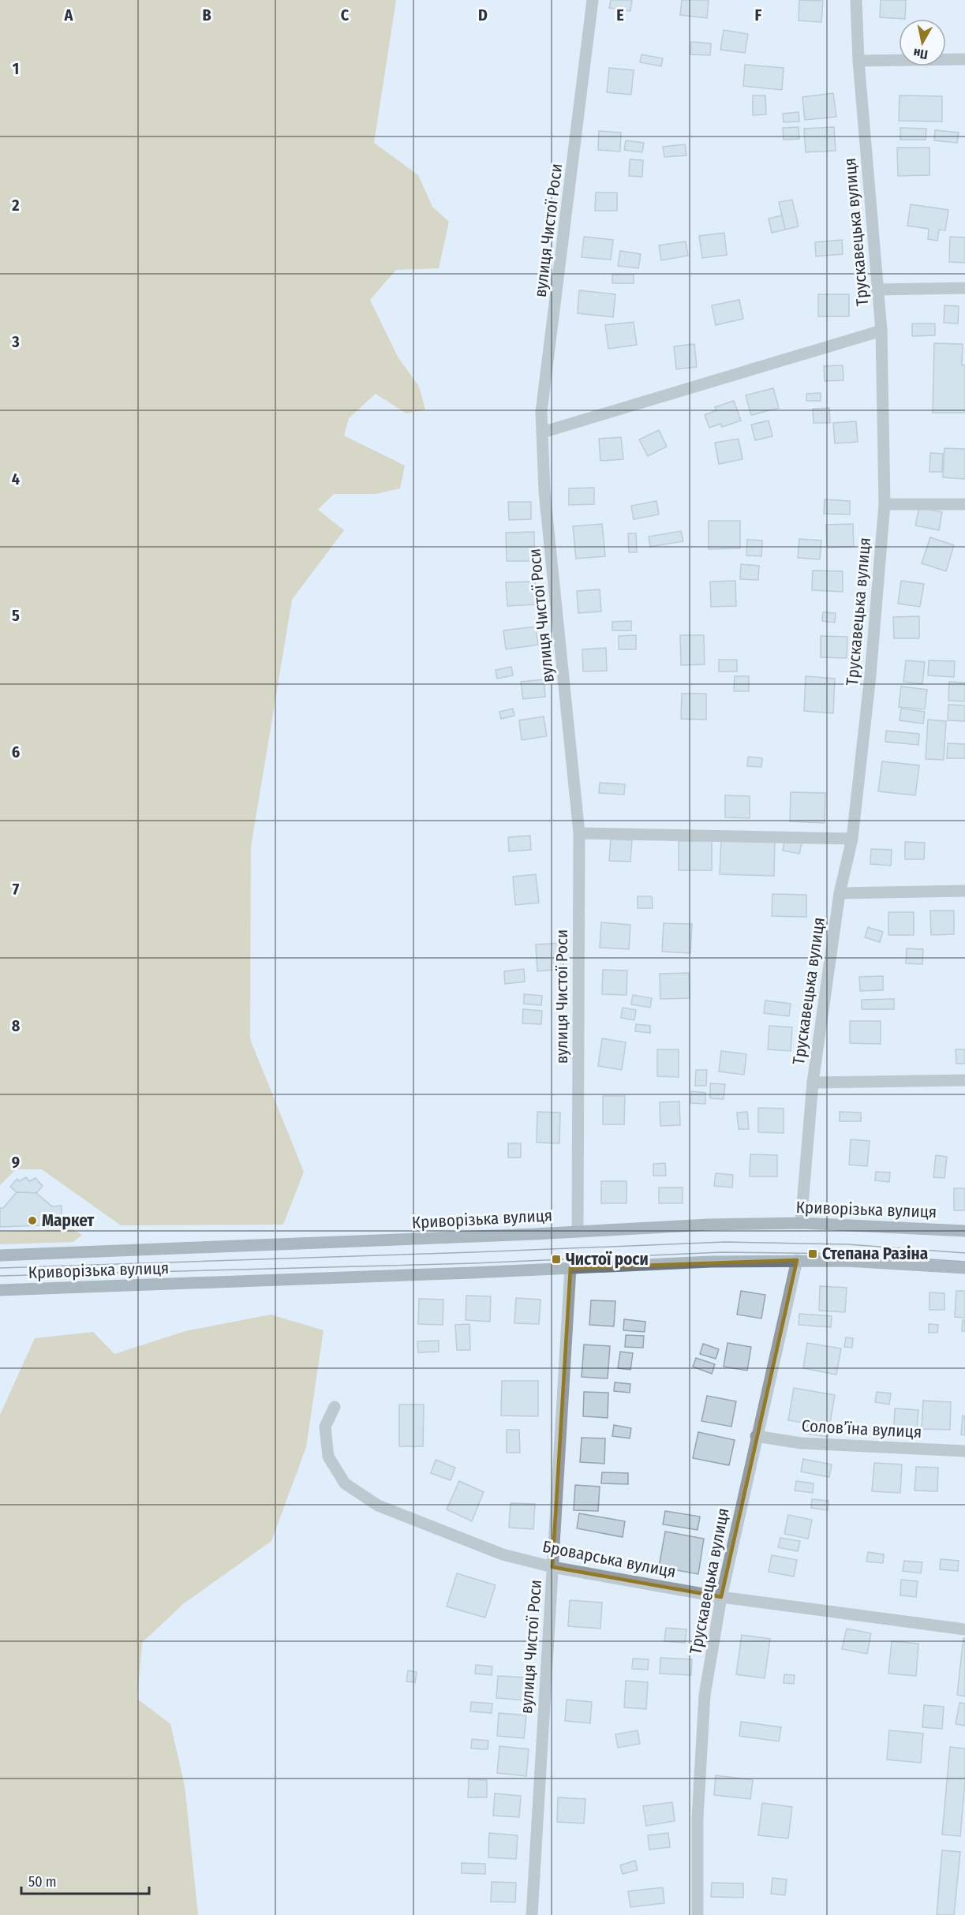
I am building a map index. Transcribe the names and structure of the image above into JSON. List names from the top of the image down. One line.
{"streets":{"main road":["Криворізька вулиця"],"street":["вулиця Чистої Роси","Трускавецька вулиця","Соловʼїна вулиця","Броварська вулиця"]},"crossings":[["вулиця Чистої Роси","Криворізька вулиця"],["вулиця Чистої Роси","Броварська вулиця"],["Трускавецька вулиця","Криворізька вулиця"],["Трускавецька вулиця","Соловʼїна вулиця"],["Трускавецька вулиця","Броварська вулиця"]],"places":{"other":["Маркет"],"transit":["Степана Разіна","Чистої роси"]},"scale_bar":"50 m","north":"bottom","grid":{"columns":["A","B","C","D","E","F"],"rows":["1","2","3","4","5","6","7","8","9"]}}
